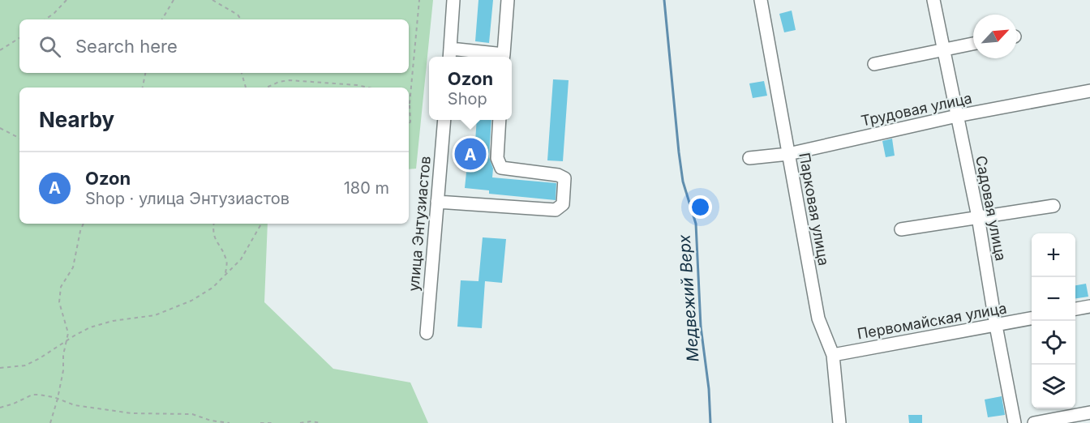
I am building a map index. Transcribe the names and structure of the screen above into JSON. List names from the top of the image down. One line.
{"streets":{"street":["Трудовая улица","Садовая улица","Парковая улица","улица Энтузиастов","Первомайская улица"]},"crossings":[["Трудовая улица","Садовая улица"],["Трудовая улица","Парковая улица"],["Садовая улица","Первомайская улица"],["Парковая улица","Первомайская улица"]],"water":["Медвежий Верх"],"north":"top right","page":{"search":"Search here","popup":["Ozon","Shop"],"heading":"Nearby","pins":"A","list":[{"mark":"A","name":"Ozon","note":"Shop · улица Энтузиастов","value":"180 m"}],"map_buttons":["+","−"]}}
